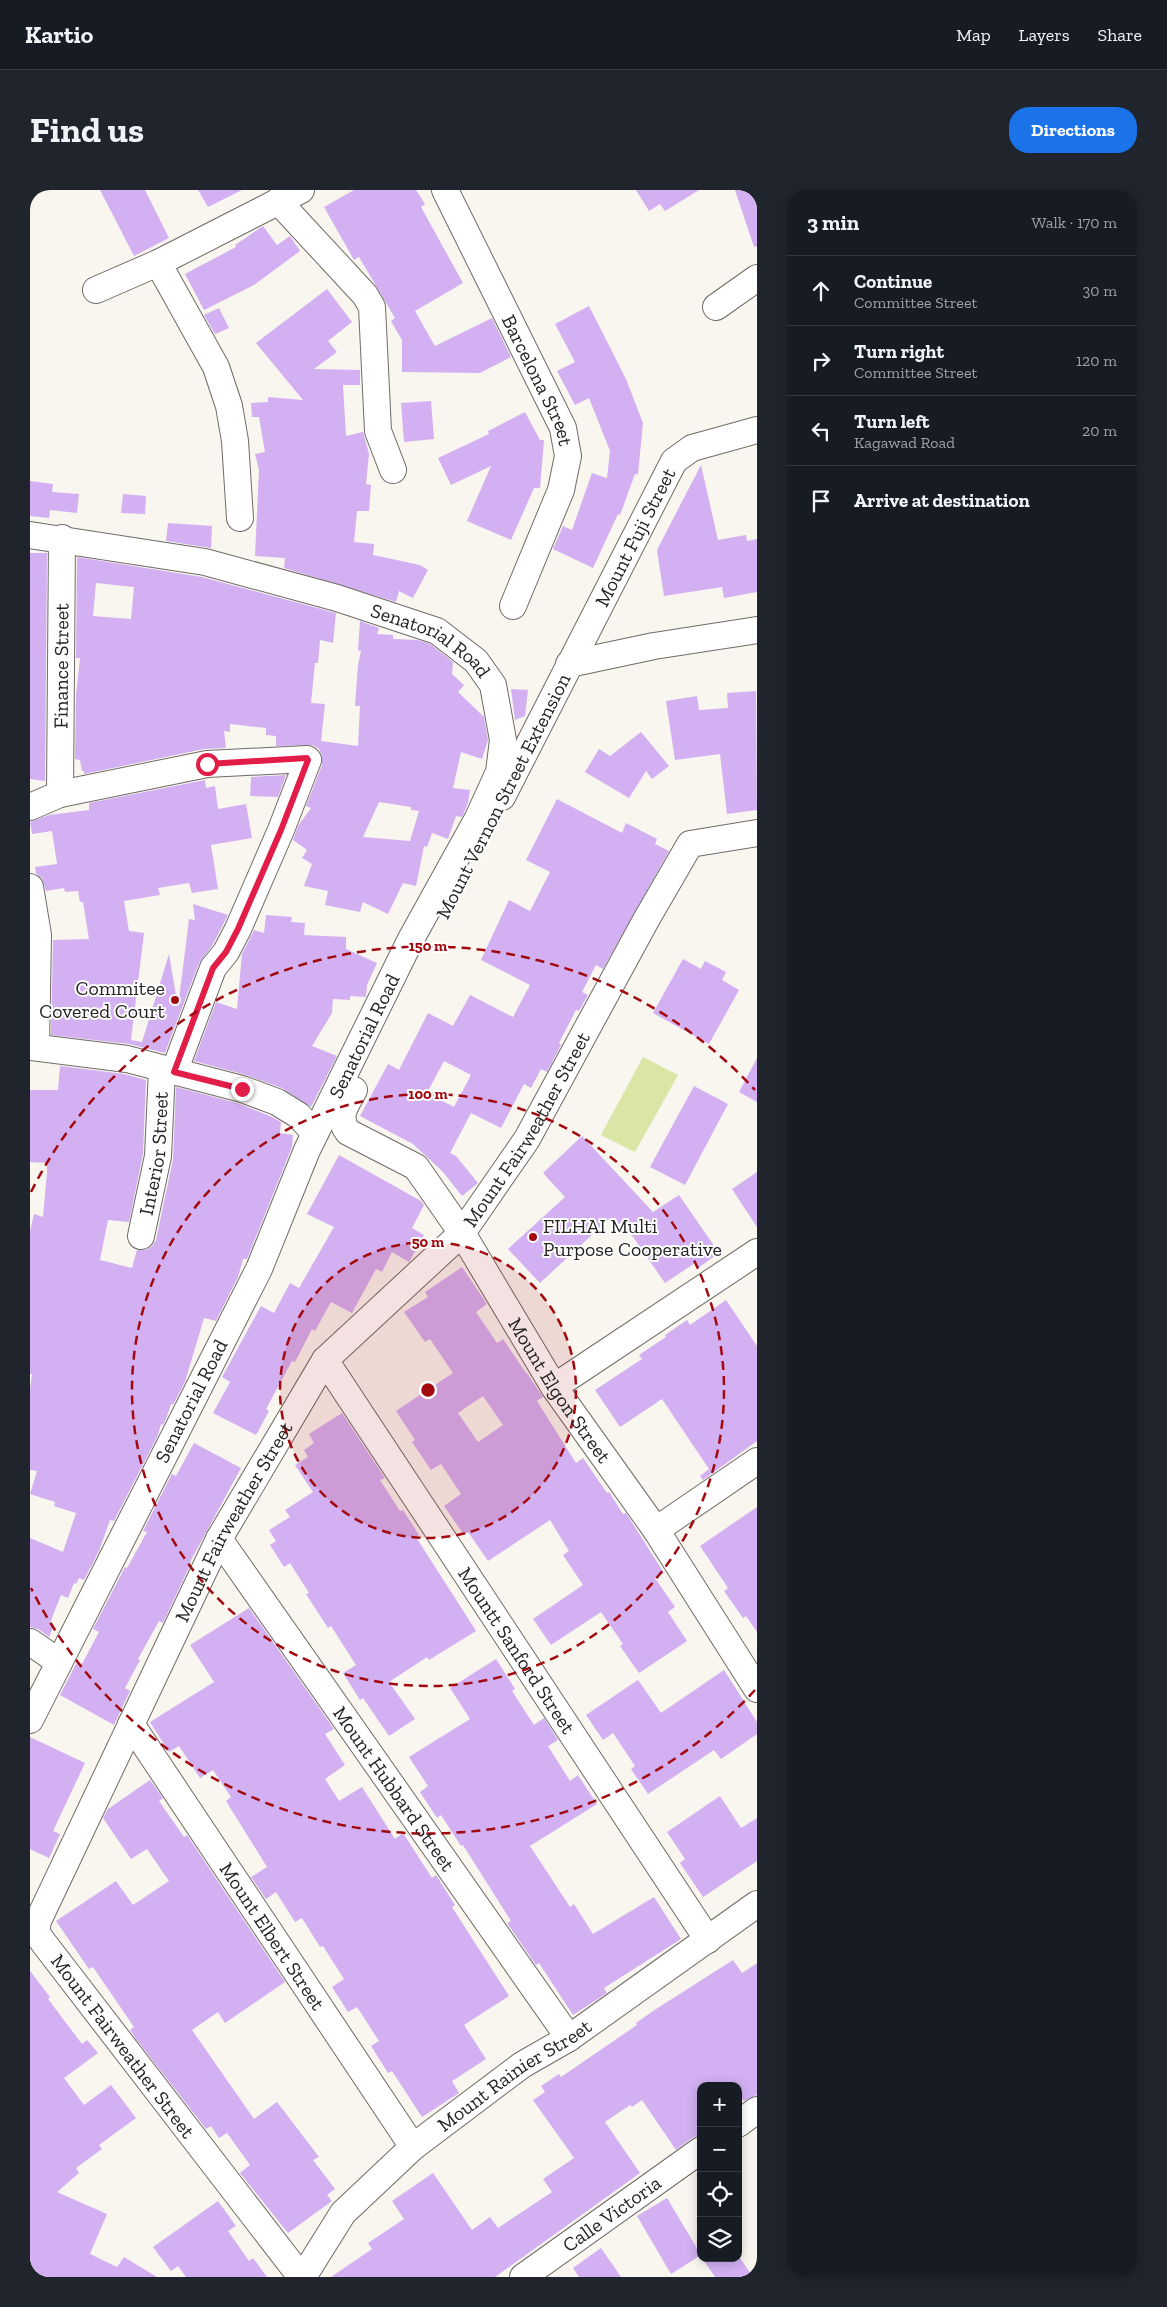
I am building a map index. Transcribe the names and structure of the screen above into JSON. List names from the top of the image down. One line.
{"streets":{"street":["Barcelona Street","Mount Fuji Street","Senatorial Road","Finance Street","Mount Vernon Street Extension","Mount Fairweather Street","Interior Street","Mount Elgon Street","Mountt Sanford Street","Mount Hubbard Street","Mount Elbert Street","Mount Rainier Street","Calle Victoria"]},"crossings":[["Mount Fuji Street","Mount Vernon Street Extension"],["Senatorial Road","Finance Street"],["Finance Street","Interior Street"],["Mount Vernon Street Extension","Mount Elgon Street"],["Mount Fairweather Street","Mount Elgon Street"],["Mount Fairweather Street","Mountt Sanford Street"],["Mount Fairweather Street","Mount Hubbard Street"],["Mount Fairweather Street","Mount Elbert Street"],["Mount Fairweather Street","Mount Rainier Street"],["Mountt Sanford Street","Mount Rainier Street"],["Mount Hubbard Street","Mount Rainier Street"],["Mount Elbert Street","Mount Rainier Street"]],"places":["Commitee Covered Court","FILHAI Multi Purpose Cooperative"],"page":{"header":"Kartio","nav":["Map","Layers","Share"],"buttons":"Directions","title":"Find us","heading":["3 min","Walk · 170 m"],"list":[["Continue","Committee Street","30 m"],["Turn right","Committee Street","120 m"],["Turn left","Kagawad Road","20 m"],"Arrive at destination"],"map_buttons":["+","−"]},"rings":["150 m","100 m","50 m"]}
